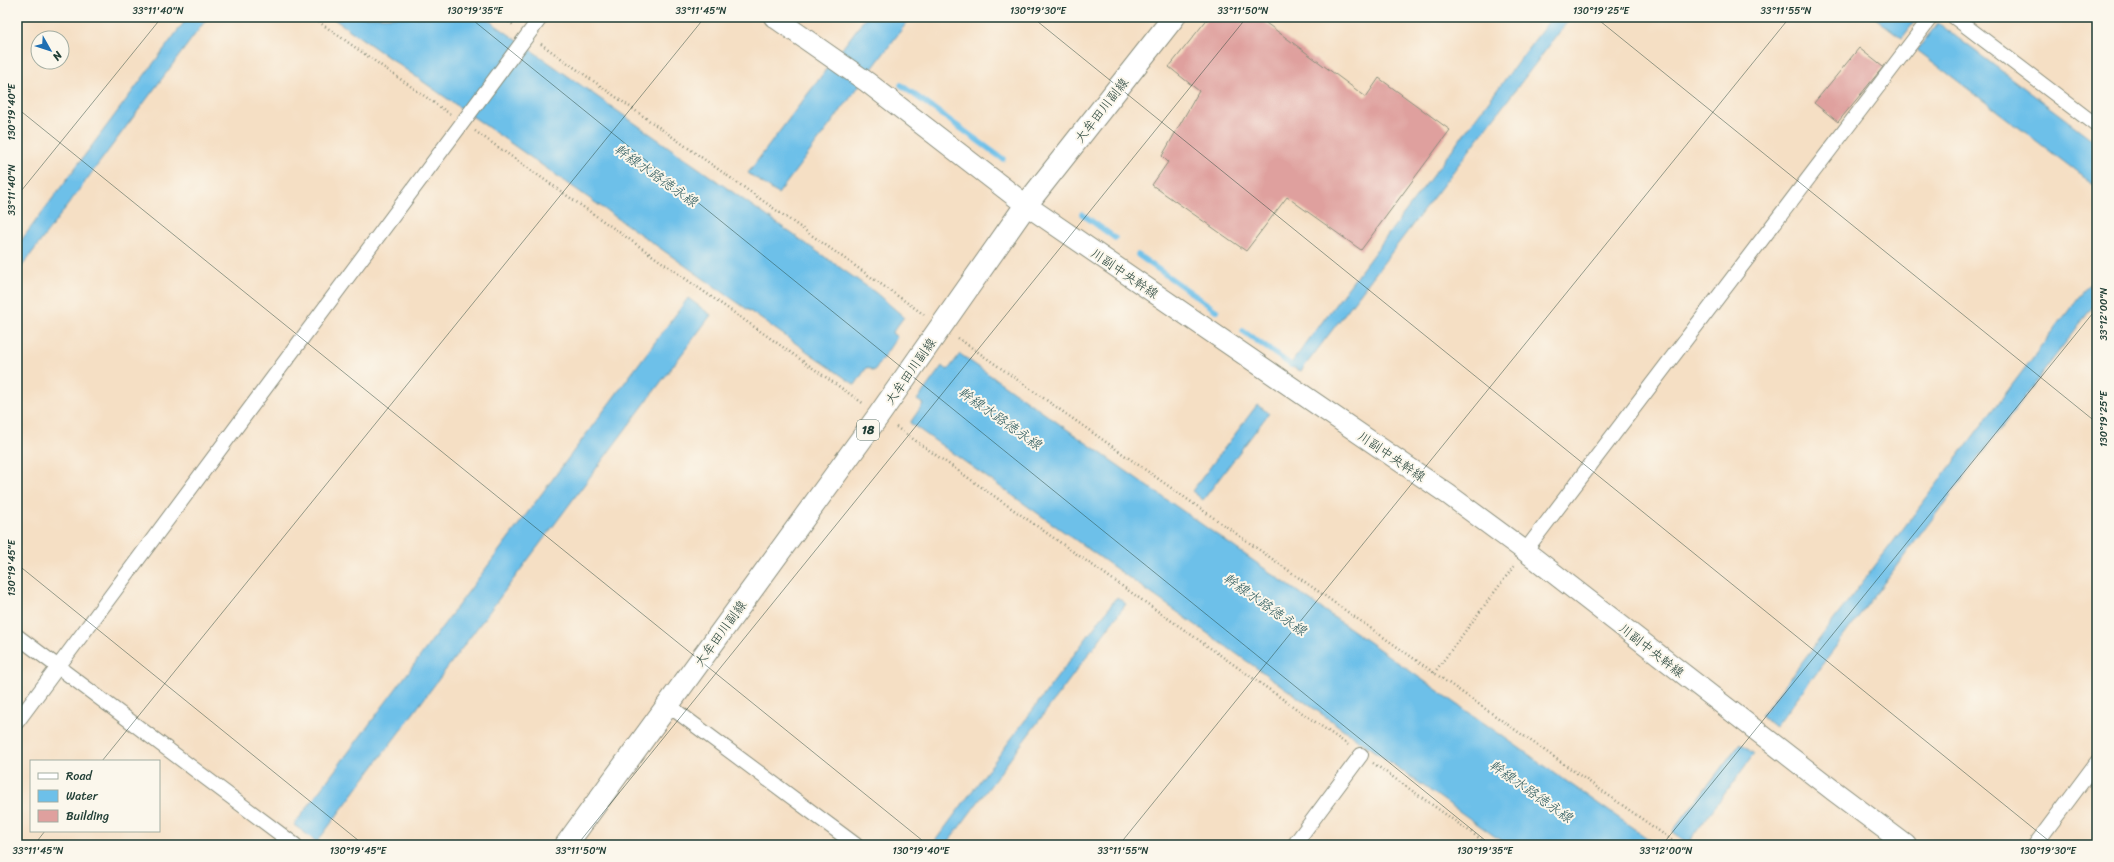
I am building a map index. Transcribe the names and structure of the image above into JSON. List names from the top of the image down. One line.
{"streets":{"main road":["大牟田川副線","18"],"street":["川副中央幹線"]},"crossings":[["大牟田川副線","川副中央幹線"]],"water":["幹線水路徳永線"],"legend":["Road","Water","Building"],"north":"bottom right","coordinates":["33°11'40\"N","130°19'35\"E","33°11'45\"N","130°19'30\"E","33°11'50\"N","130°19'25\"E","33°11'55\"N","130°19'40\"E","33°12'00\"N","130°19'45\"E"]}
